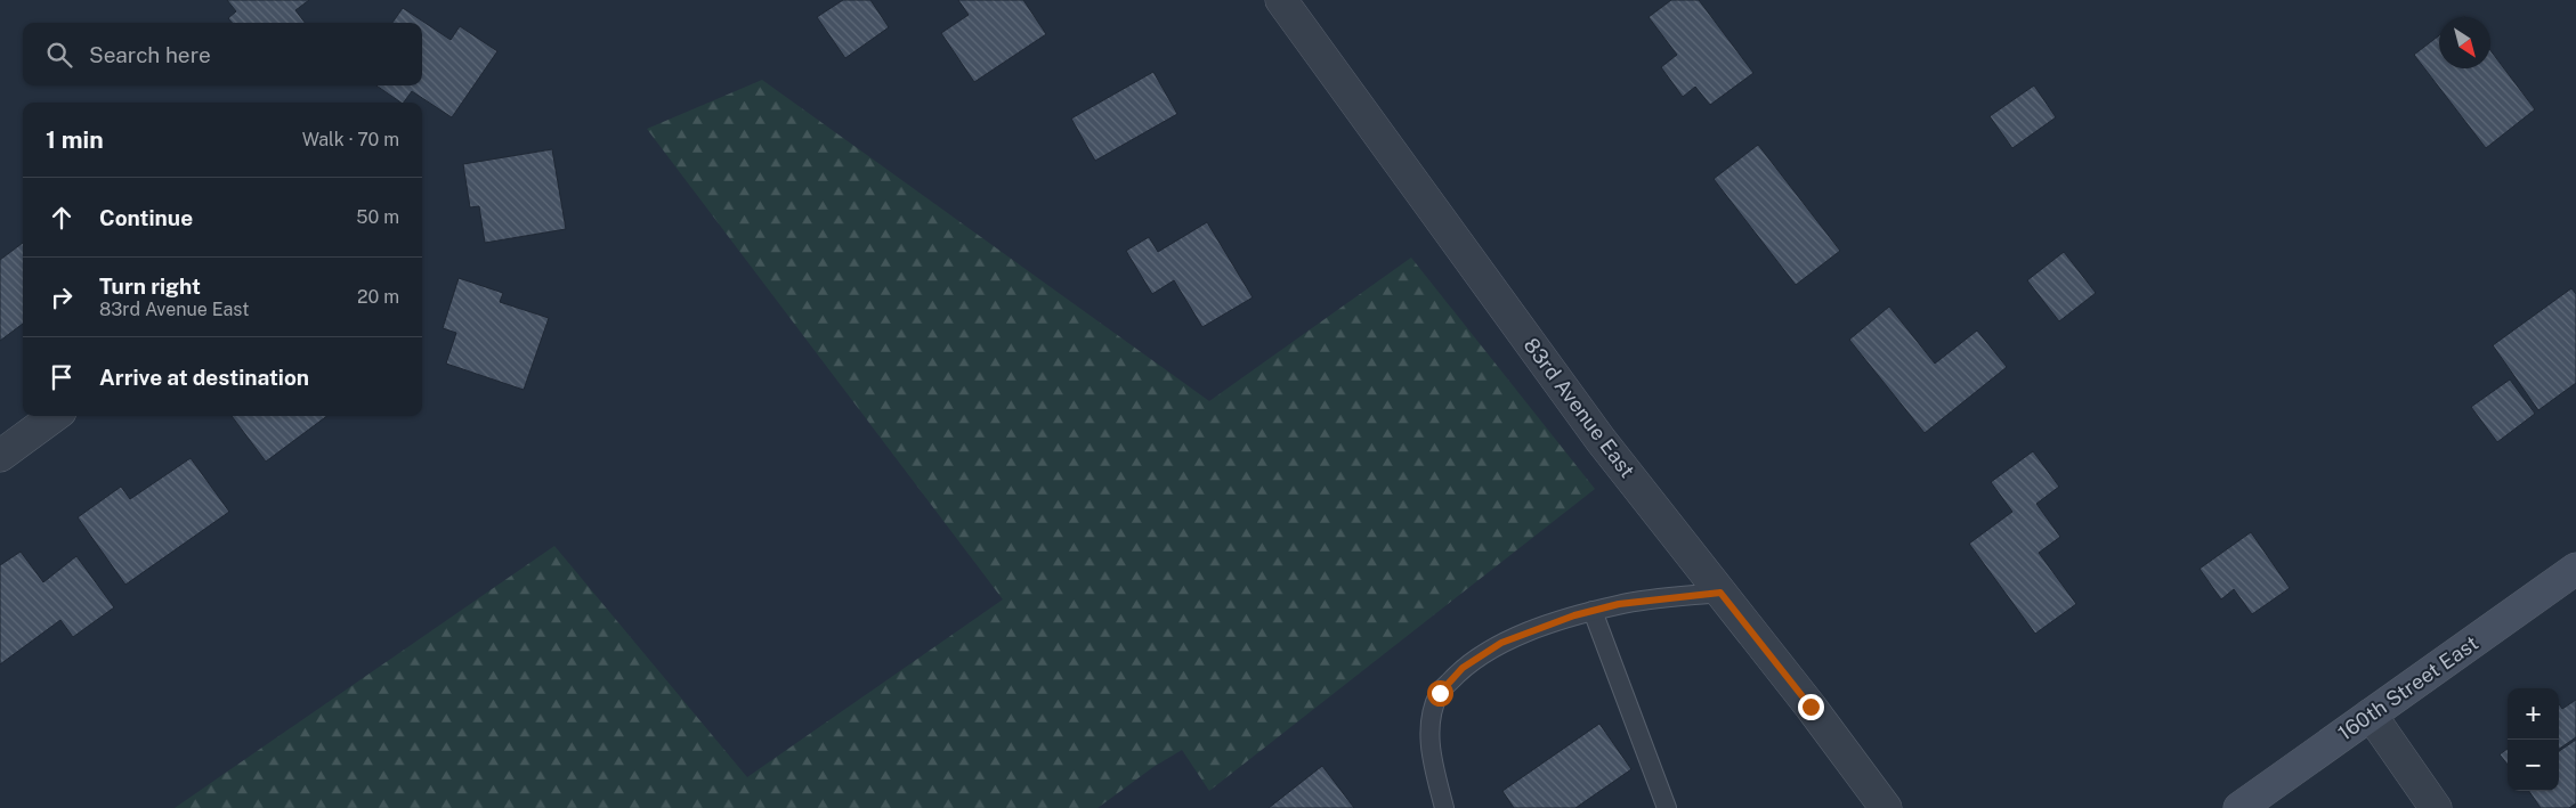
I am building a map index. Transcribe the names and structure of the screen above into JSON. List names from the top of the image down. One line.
{"streets":{"main road":["160th Street East"],"street":["83rd Avenue East"]},"north":"bottom right","page":{"search":"Search here","heading":["1 min","Walk · 70 m"],"list":[["Continue","50 m"],["Turn right","83rd Avenue East","20 m"],"Arrive at destination"],"map_buttons":["+","−"]}}
